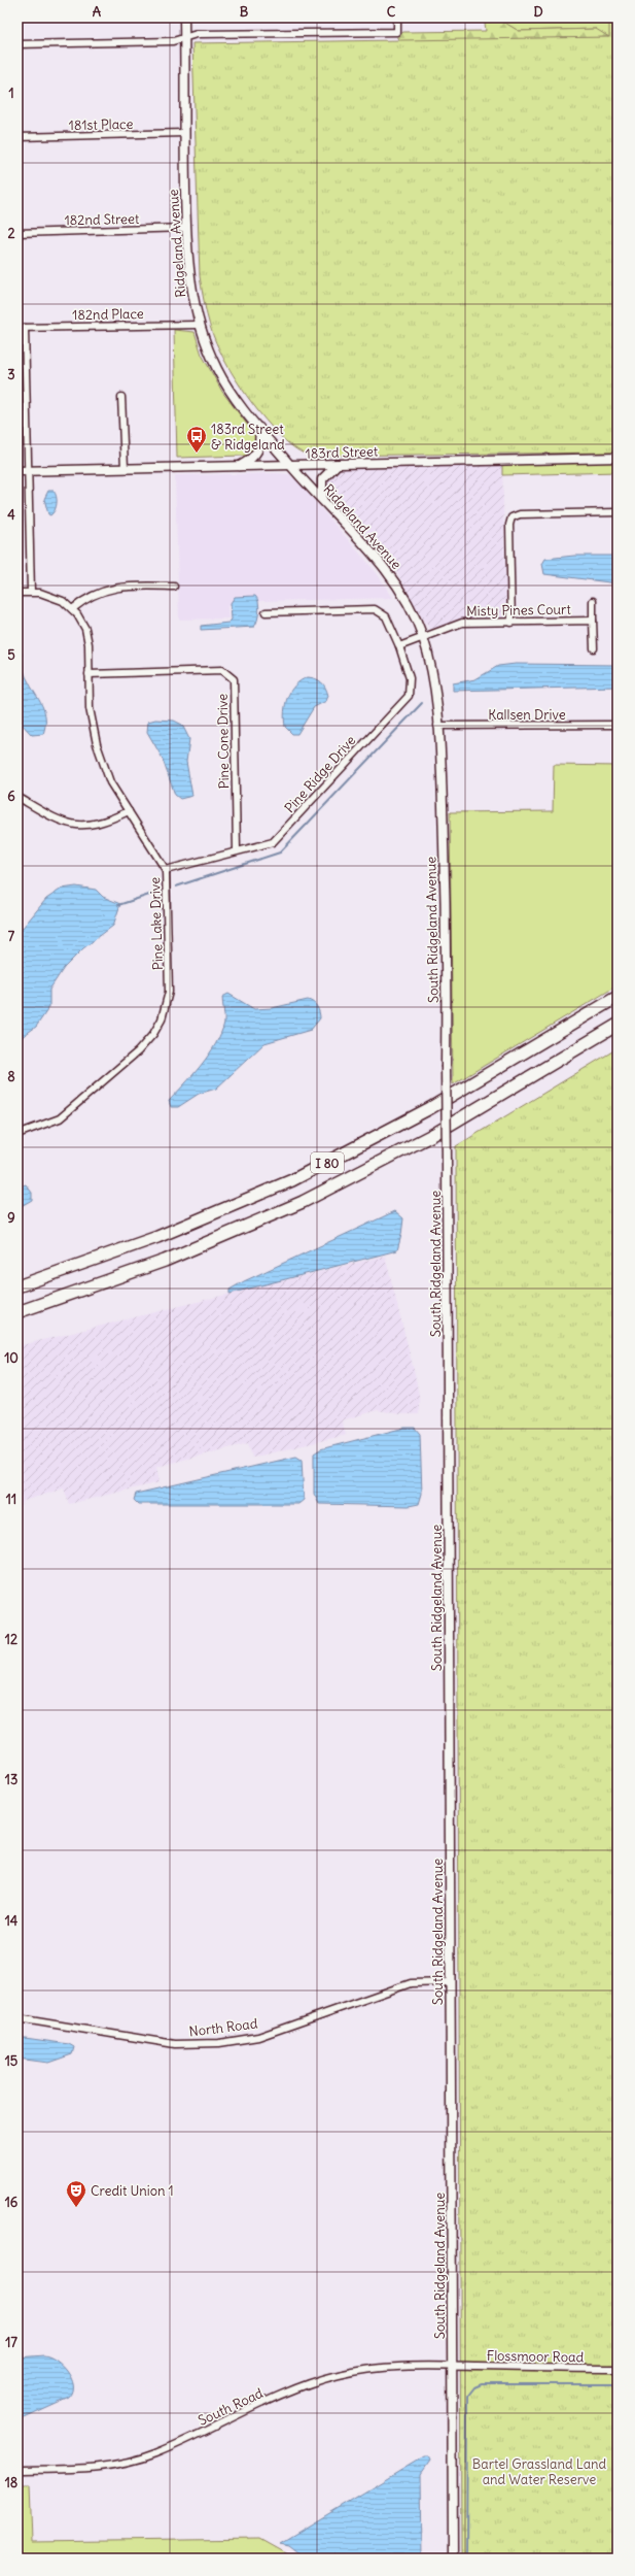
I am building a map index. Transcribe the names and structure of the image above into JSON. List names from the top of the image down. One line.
{"streets":{"highway":["I 80"],"street":["181st Place","182nd Street","Ridgeland Avenue","182nd Place","183rd Street","Misty Pines Court","Kallsen Drive","Pine Cone Drive","Pine Ridge Drive","Pine Lake Drive","South Ridgeland Avenue","North Road","Flossmoor Road","South Road"]},"crossings":[["181st Place","Ridgeland Avenue"],["182nd Street","Ridgeland Avenue"],["Ridgeland Avenue","182nd Place"],["Ridgeland Avenue","183rd Street"],["Ridgeland Avenue","Misty Pines Court"],["Ridgeland Avenue","South Ridgeland Avenue"],["Misty Pines Court","South Ridgeland Avenue"],["Kallsen Drive","South Ridgeland Avenue"],["Pine Cone Drive","Pine Ridge Drive"],["Pine Cone Drive","Pine Lake Drive"],["Pine Ridge Drive","Pine Lake Drive"],["South Ridgeland Avenue","North Road"],["South Ridgeland Avenue","Flossmoor Road"],["South Ridgeland Avenue","South Road"],["Flossmoor Road","South Road"]],"parks":["Bartel Grassland Land and Water Reserve"],"places":{"bus stop":["183rd Street & Ridgeland"],"theatre":["Credit Union 1"]},"grid":{"columns":["A","B","C","D"],"rows":["1","2","3","4","5","6","7","8","9","10","11","12","13","14","15","16","17","18"]}}
